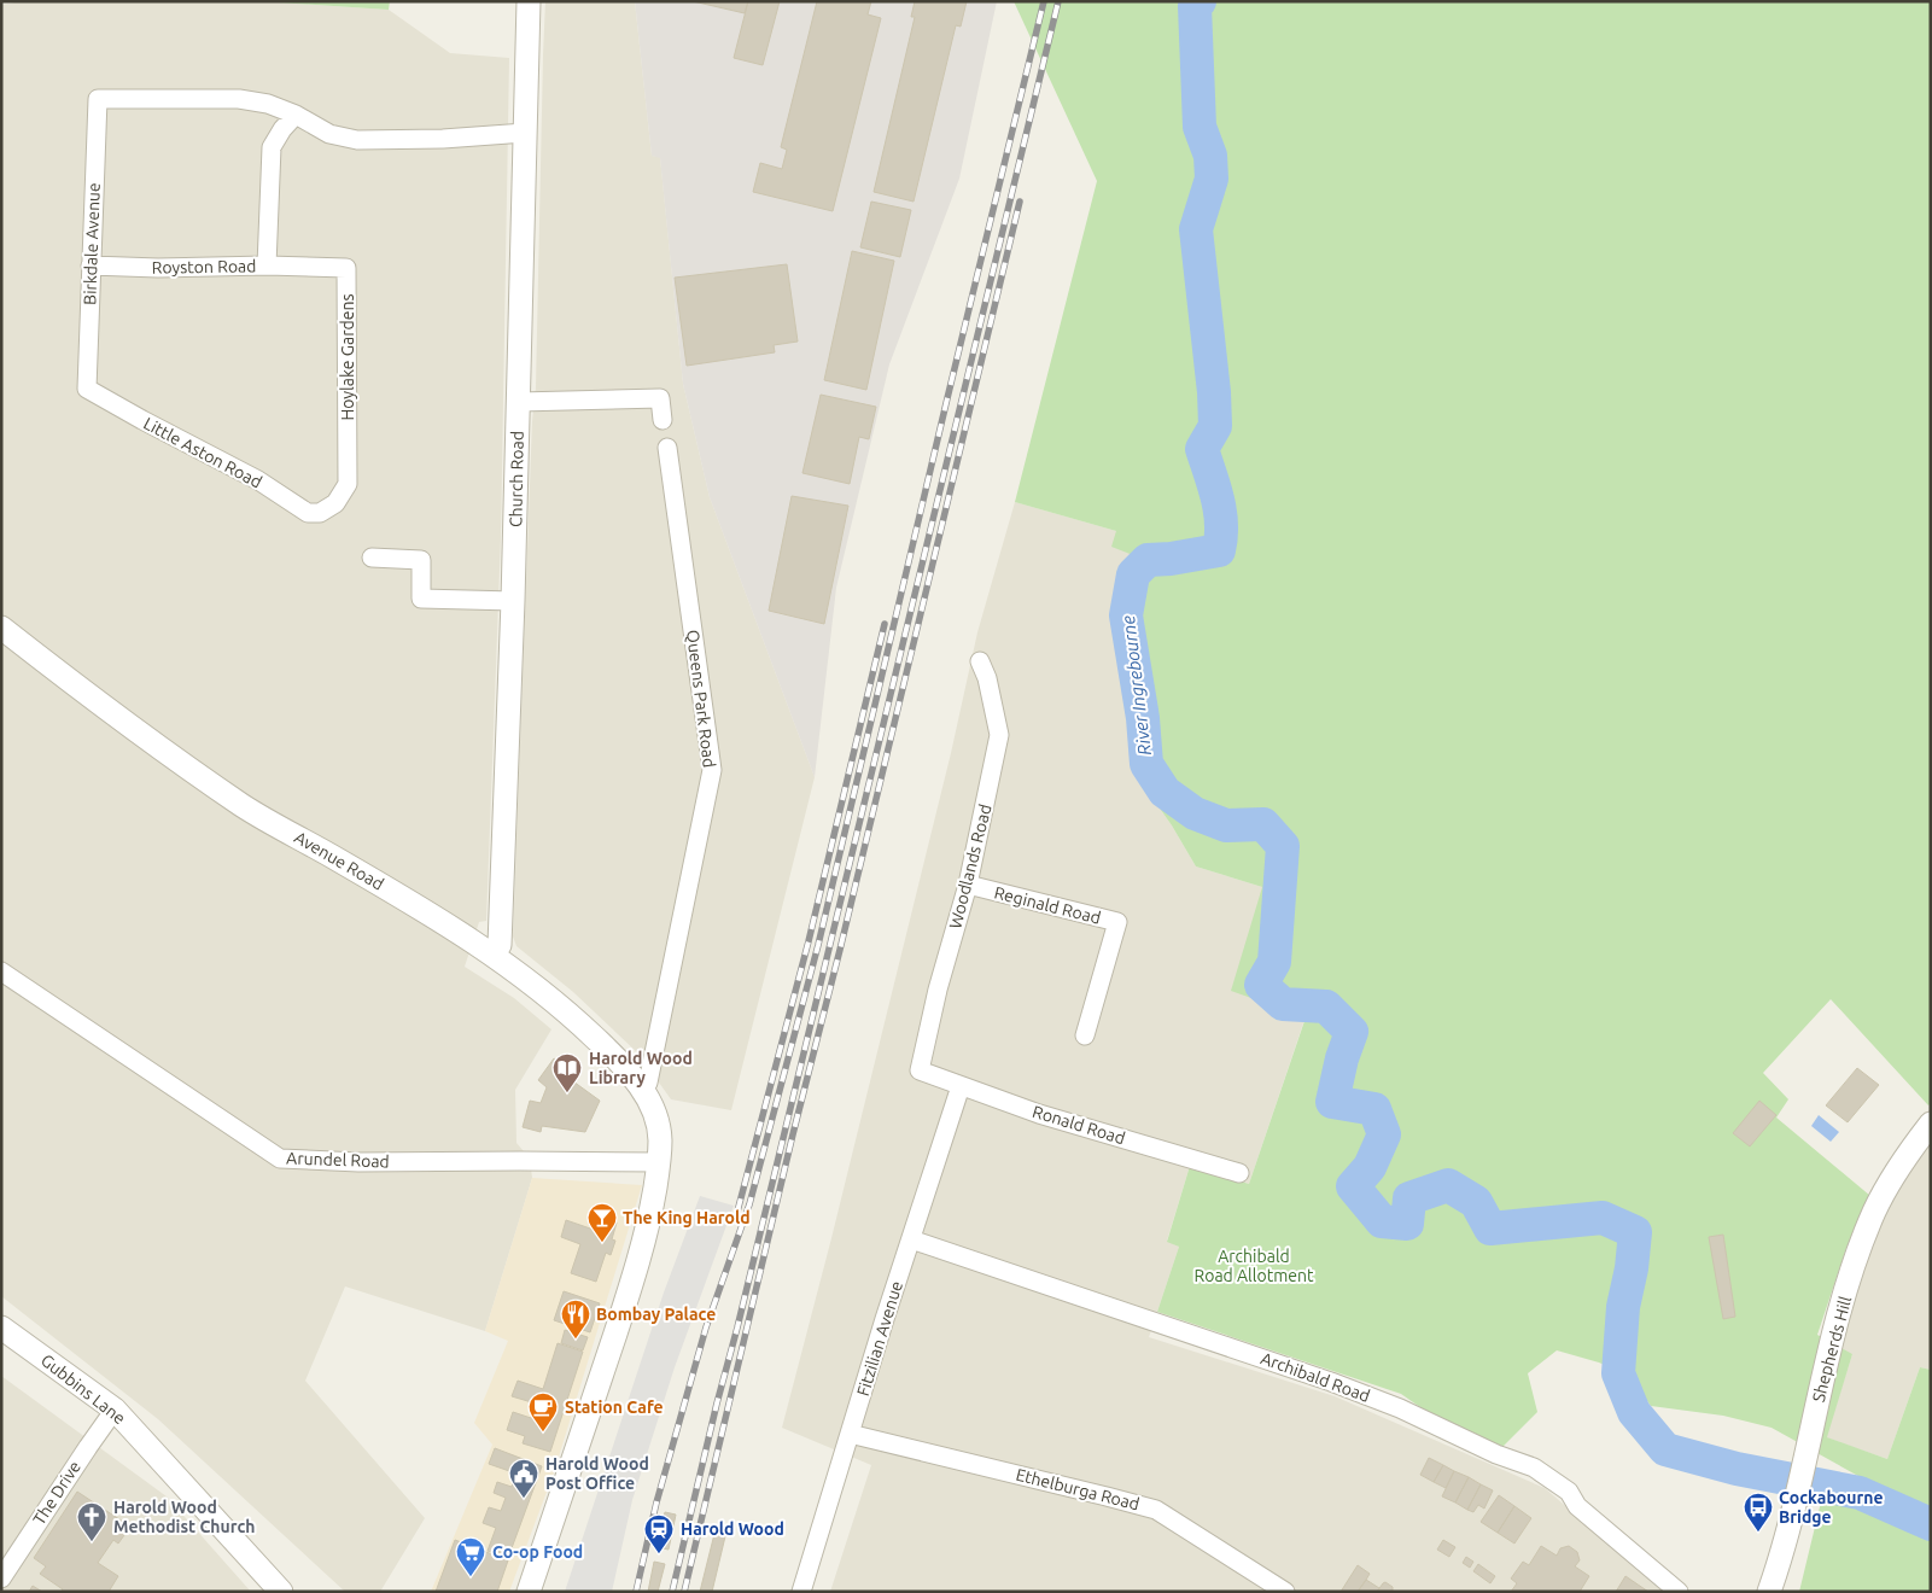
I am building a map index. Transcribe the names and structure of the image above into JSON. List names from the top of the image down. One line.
{"streets":{"street":["Birkdale Avenue","Royston Road","Hoylake Gardens","Little Aston Road","Church Road","Queens Park Road","Avenue Road","Woodlands Road","Reginald Road","Ronald Road","Arundel Road","Fitzilian Avenue","Shepherds Hill","Archibald Road","Gubbins Lane","Ethelburga Road","The Drive"]},"crossings":[["Birkdale Avenue","Royston Road"],["Birkdale Avenue","Little Aston Road"],["Royston Road","Hoylake Gardens"],["Hoylake Gardens","Little Aston Road"],["Church Road","Avenue Road"],["Queens Park Road","Avenue Road"],["Avenue Road","Arundel Road"],["Woodlands Road","Reginald Road"],["Woodlands Road","Ronald Road"],["Ronald Road","Fitzilian Avenue"],["Fitzilian Avenue","Archibald Road"],["Fitzilian Avenue","Ethelburga Road"],["Gubbins Lane","The Drive"]],"water":["River Ingrebourne"],"parks":["Archibald Road Allotment"],"places":{"library":["Harold Wood Library"],"bar":["The King Harold"],"restaurant":["Bombay Palace"],"cafe":["Station Cafe"],"public building":["Harold Wood Post Office"],"bus stop":["Cockabourne Bridge"],"church":["Harold Wood Methodist Church"],"station":["Harold Wood"],"supermarket":["Co-op Food"]}}
